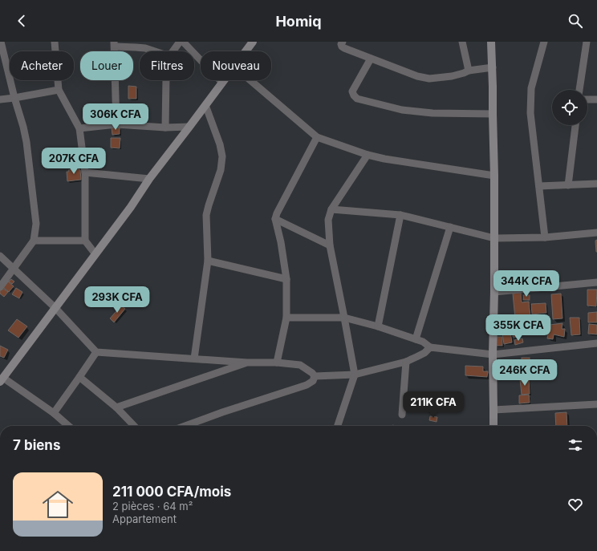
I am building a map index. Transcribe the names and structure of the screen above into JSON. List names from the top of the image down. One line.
{"page":{"header":"Homiq","chip":["Acheter","Louer","Filtres","Nouveau"],"price":["306K CFA","207K CFA","344K CFA","293K CFA","355K CFA","246K CFA","211K CFA"],"heading":"7 biens","list":[{"name":"211 000 CFA/mois","note":"2 pièces · 64 m² · Appartement"}]}}
